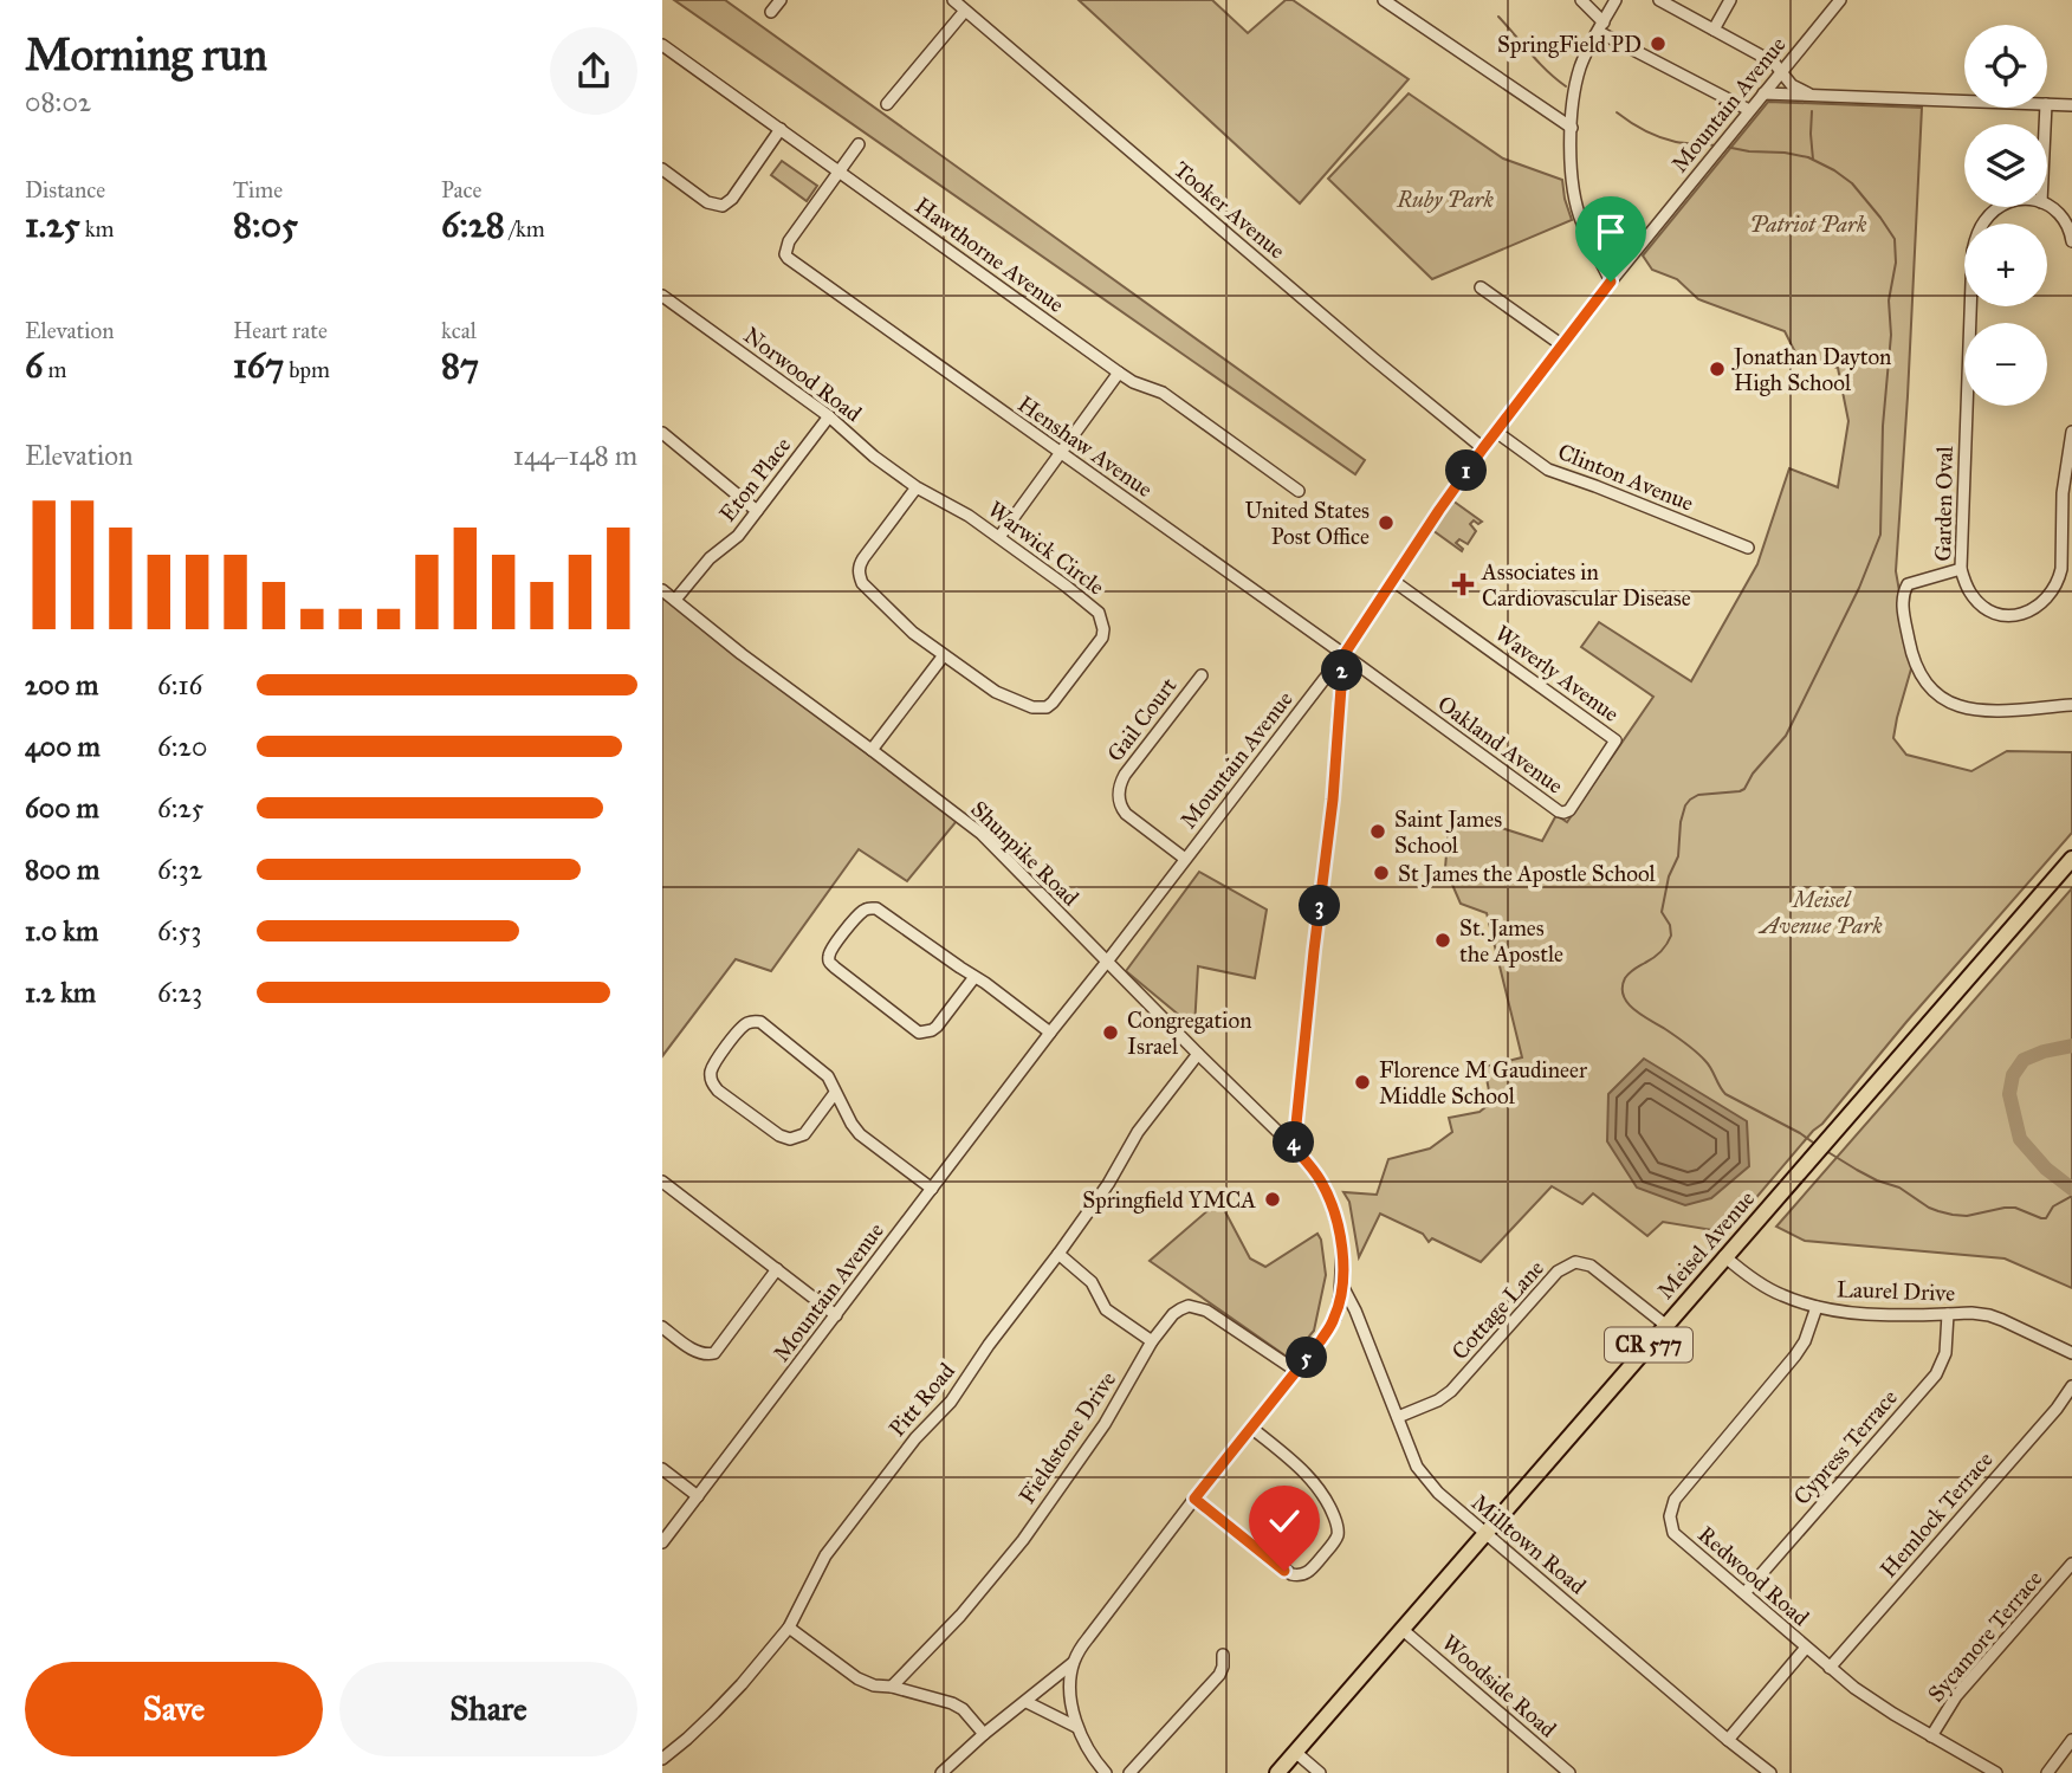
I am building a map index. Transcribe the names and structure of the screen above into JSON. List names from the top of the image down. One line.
{"streets":{"main road":["Meisel Avenue","CR 577"],"street":["Mountain Avenue","Tooker Avenue","Hawthorne Avenue","Norwood Road","Henshaw Avenue","Clinton Avenue","Eton Place","Garden Oval","Warwick Circle","Waverly Avenue","Gail Court","Oakland Avenue","Shunpike Road","Laurel Drive","Cottage Lane","Pitt Road","Fieldstone Drive","Cypress Terrace","Hemlock Terrace","Milltown Road","Redwood Road","Sycamore Terrace","Woodside Road"]},"crossings":[["Mountain Avenue","Tooker Avenue"],["Mountain Avenue","Henshaw Avenue"],["Mountain Avenue","Clinton Avenue"],["Mountain Avenue","Waverly Avenue"],["Mountain Avenue","Gail Court"],["Mountain Avenue","Oakland Avenue"],["Mountain Avenue","Shunpike Road"],["Hawthorne Avenue","Henshaw Avenue"],["Norwood Road","Eton Place"],["Norwood Road","Warwick Circle"],["Henshaw Avenue","Oakland Avenue"],["Eton Place","Shunpike Road"],["Waverly Avenue","Oakland Avenue"],["Shunpike Road","Pitt Road"],["Shunpike Road","Milltown Road"],["Meisel Avenue","Laurel Drive"],["Meisel Avenue","Cottage Lane"],["Meisel Avenue","Milltown Road"],["Meisel Avenue","Woodside Road"],["Laurel Drive","Cypress Terrace"],["Laurel Drive","Redwood Road"],["Cottage Lane","Milltown Road"],["Cypress Terrace","Redwood Road"],["Hemlock Terrace","Redwood Road"],["Redwood Road","Sycamore Terrace"]],"parks":["Ruby Park","Patriot Park","Meisel Avenue Park"],"places":{"other":["SpringField PD","Jonathan Dayton High School","United States Post Office","Saint James School","St James the Apostle School","St. James the Apostle","Congregation Israel","Florence M Gaudineer Middle School","Springfield YMCA"],"health":["Associates in Cardiovascular Disease"]},"page":{"heading":["Morning run","08:02"],"map_buttons":["+","−"],"stats":[["Distance","1.25 km"],["Time","8:05"],["Pace","6:28 /km"],["Elevation","6 m"],["Heart rate","167 bpm"],["kcal","87"]],"chart":["Elevation","144–148 m"],"pins":["1","2","3","4","5"],"list":[{"name":"200 m","note":"6:16"},{"name":"400 m","note":"6:20"},{"name":"600 m","note":"6:25"},{"name":"800 m","note":"6:32"},{"name":"1.0 km","note":"6:53"},{"name":"1.2 km","note":"6:23"}],"buttons":["Save","Share"]}}
